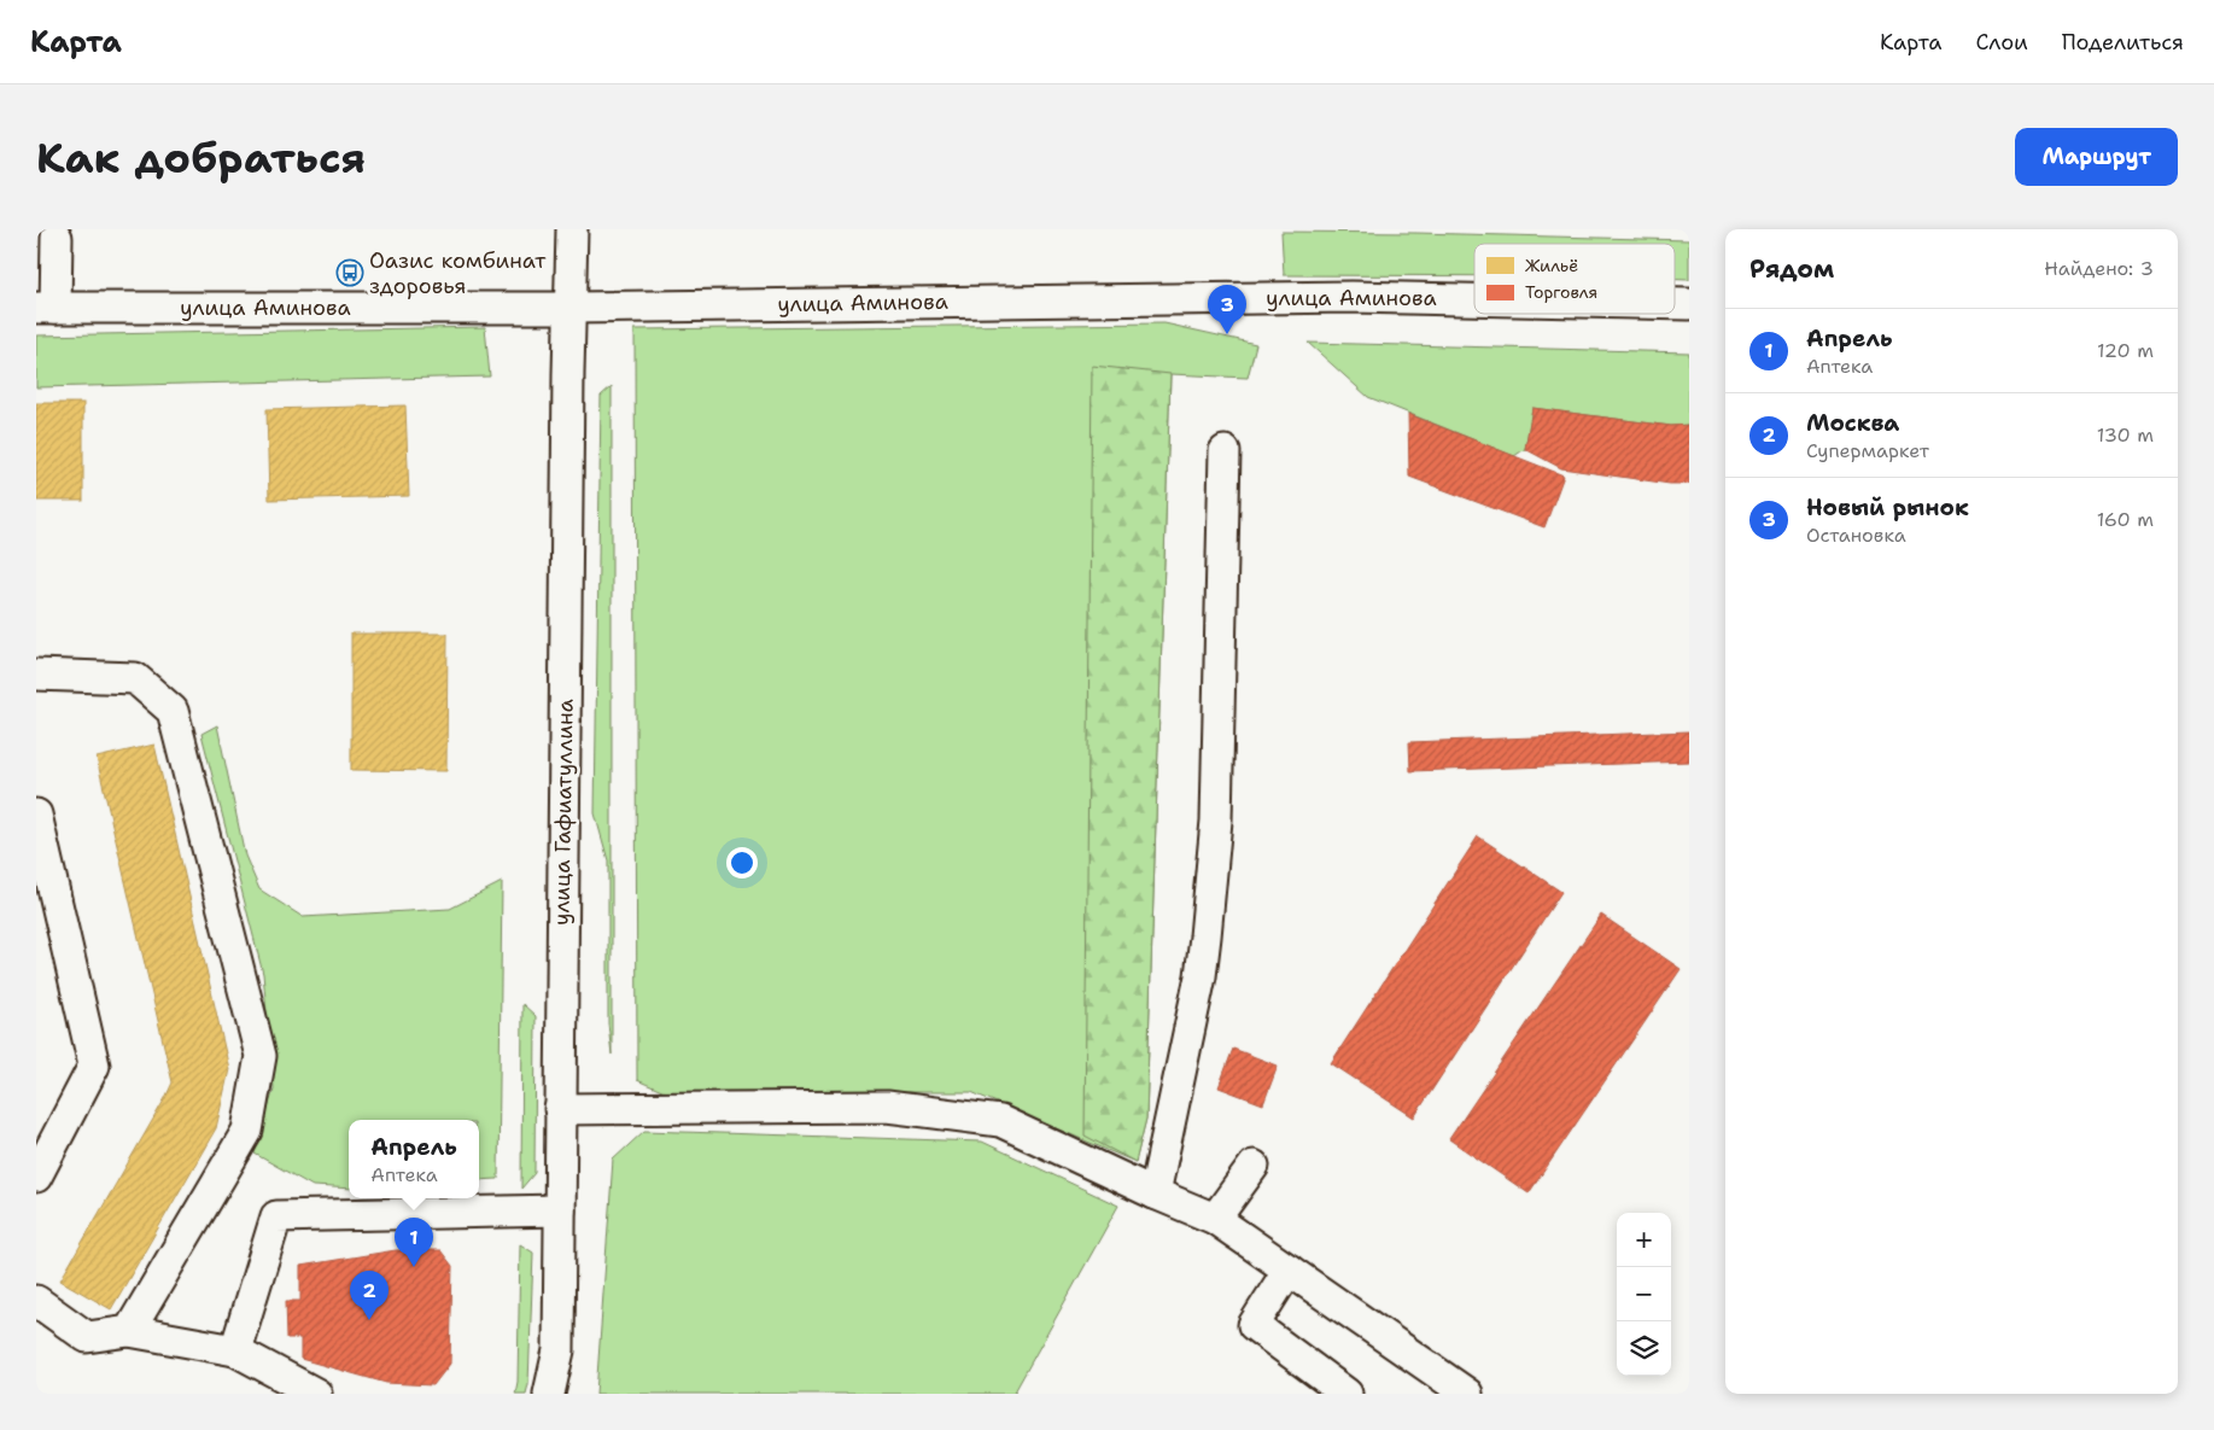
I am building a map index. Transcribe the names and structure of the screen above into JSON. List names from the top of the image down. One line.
{"streets":{"street":["улица Аминова","улица Гафиатуллина"]},"crossings":[["улица Аминова","улица Гафиатуллина"]],"places":{"bus stop":["Оазис комбинат здоровья"]},"legend":["Жильё","Торговля"],"page":{"header":"Карта","nav":["Карта","Слои","Поделиться"],"buttons":"Маршрут","title":"Как добраться","heading":["Рядом","Найдено: 3"],"pins":["3","1","2"],"list":[{"mark":"1","name":"Апрель","note":"Аптека","value":"120 m"},{"mark":"2","name":"Москва","note":"Супермаркет","value":"130 m"},{"mark":"3","name":"Новый рынок","note":"Остановка","value":"160 m"}],"popup":["Апрель","Аптека"],"map_buttons":["+","−"]}}
